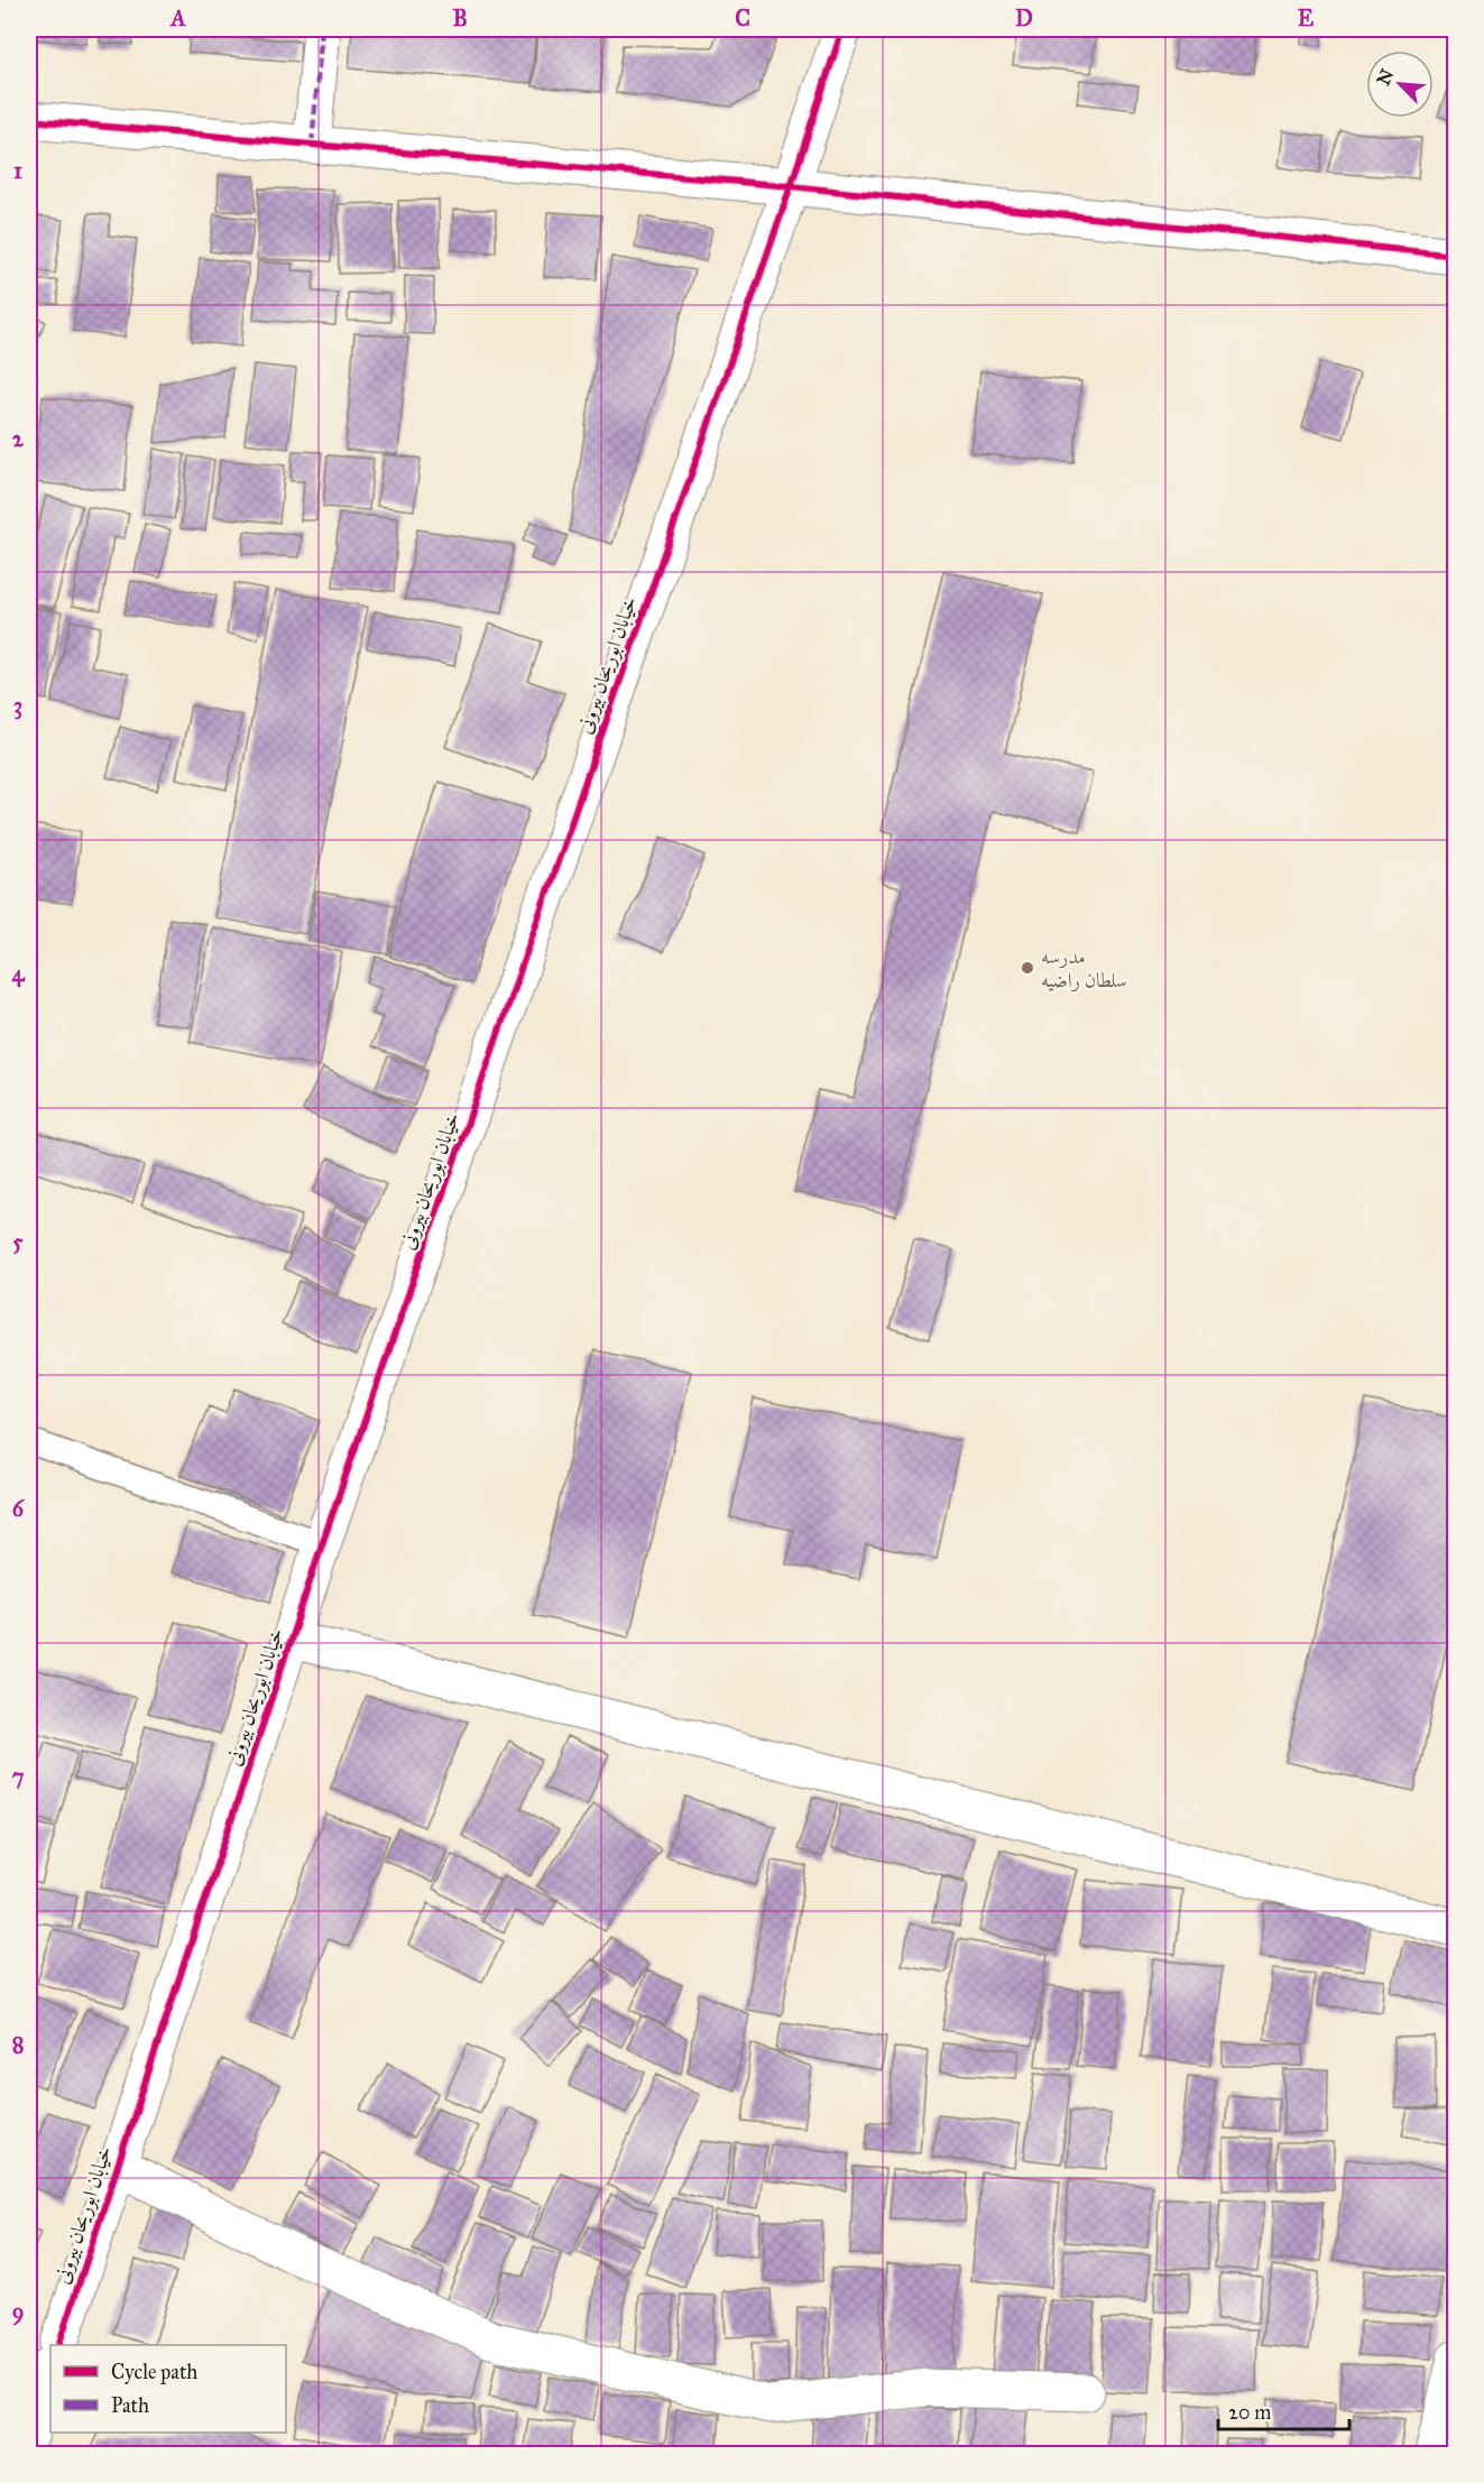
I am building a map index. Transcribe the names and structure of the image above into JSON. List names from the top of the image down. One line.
{"streets":{"street":["خیابان ابوریحان بیرونی"]},"places":["مدرسه سلطان راضیه"],"legend":["Cycle path","Path"],"scale_bar":"20 m","north":"top left","grid":{"columns":["A","B","C","D","E"],"rows":["1","2","3","4","5","6","7","8","9"]}}
